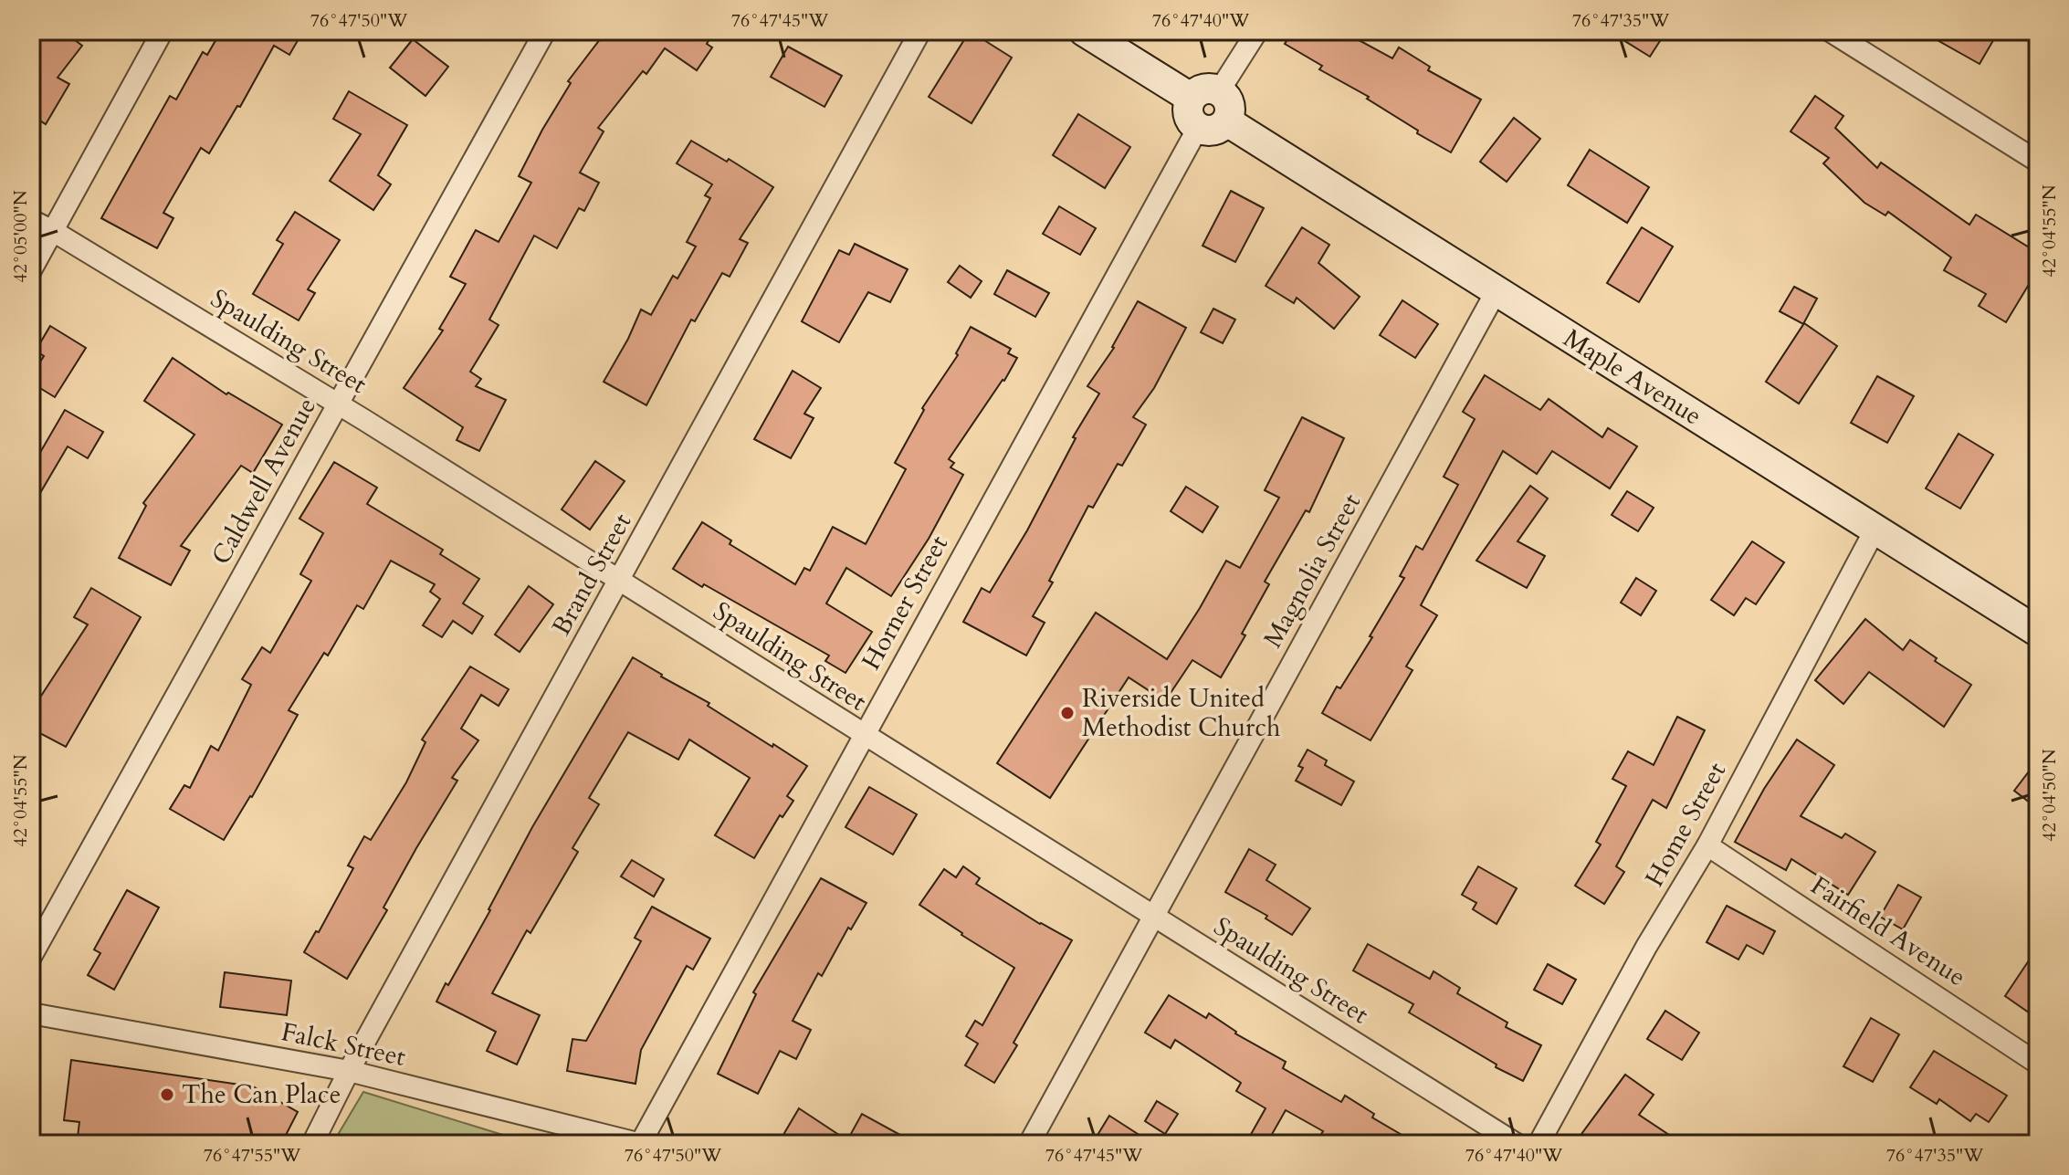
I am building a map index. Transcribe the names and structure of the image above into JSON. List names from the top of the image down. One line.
{"streets":{"main road":["Maple Avenue"],"street":["Spaulding Street","Caldwell Avenue","Magnolia Street","Brand Street","Horner Street","Home Street","Fairfield Avenue","Falck Street"]},"crossings":[["Spaulding Street","Caldwell Avenue"],["Spaulding Street","Magnolia Street"],["Spaulding Street","Brand Street"],["Spaulding Street","Horner Street"],["Maple Avenue","Magnolia Street"],["Maple Avenue","Horner Street"],["Maple Avenue","Home Street"],["Brand Street","Falck Street"],["Horner Street","Falck Street"],["Home Street","Fairfield Avenue"]],"places":["Riverside United Methodist Church","The Can Place"],"coordinates":["76°47'50\"W","76°47'45\"W","76°47'40\"W","76°47'35\"W","42°04'55\"N","42°05'00\"N","42°04'50\"N","76°47'55\"W"]}
